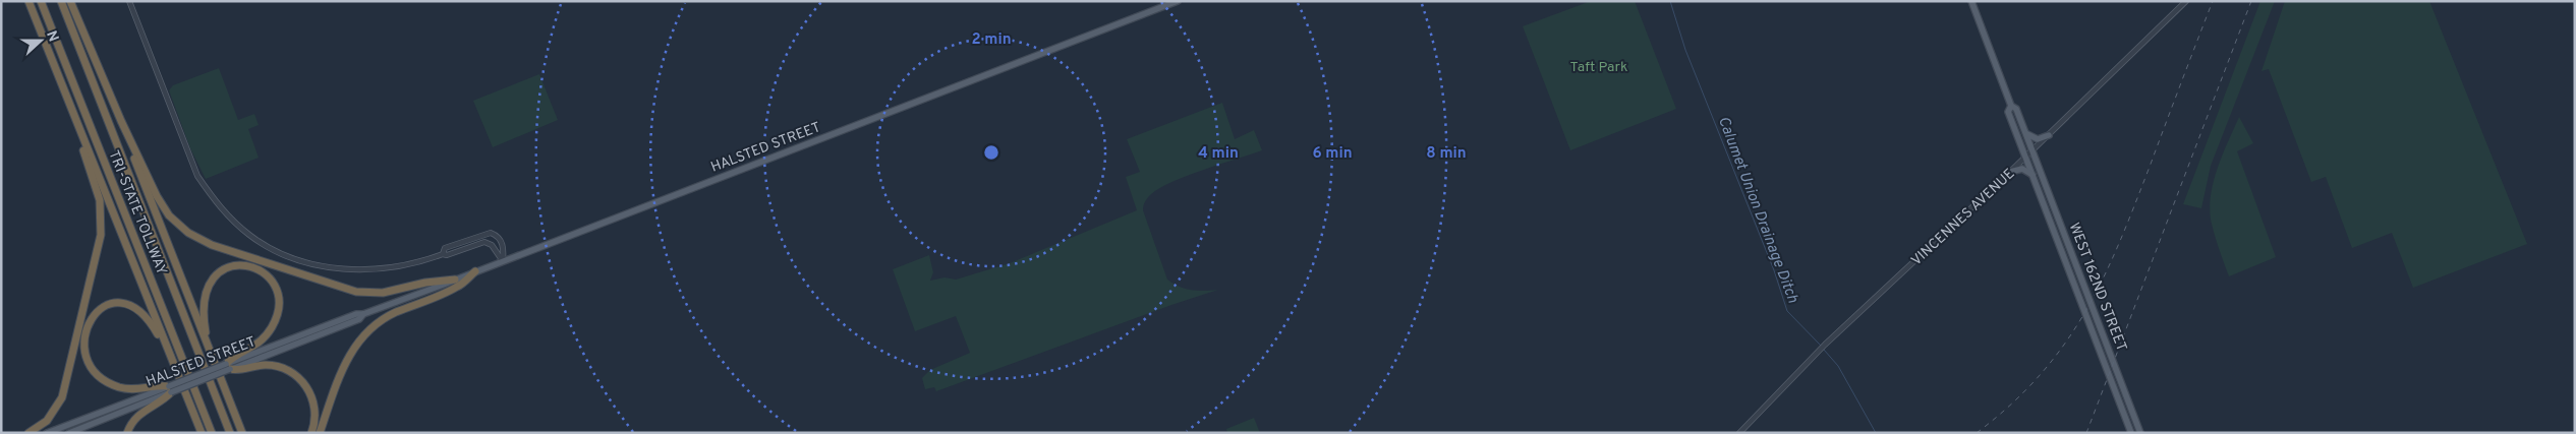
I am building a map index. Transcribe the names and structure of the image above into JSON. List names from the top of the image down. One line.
{"streets":{"highway":["TRI-STATE TOLLWAY"],"main road":["HALSTED STREET","WEST 162ND STREET"],"street":["VINCENNES AVENUE"]},"crossings":[["VINCENNES AVENUE","WEST 162ND STREET"]],"water":["Calumet Union Drainage Ditch"],"parks":["Taft Park"],"north":"right","rings":["2 min","4 min","6 min","8 min"]}
